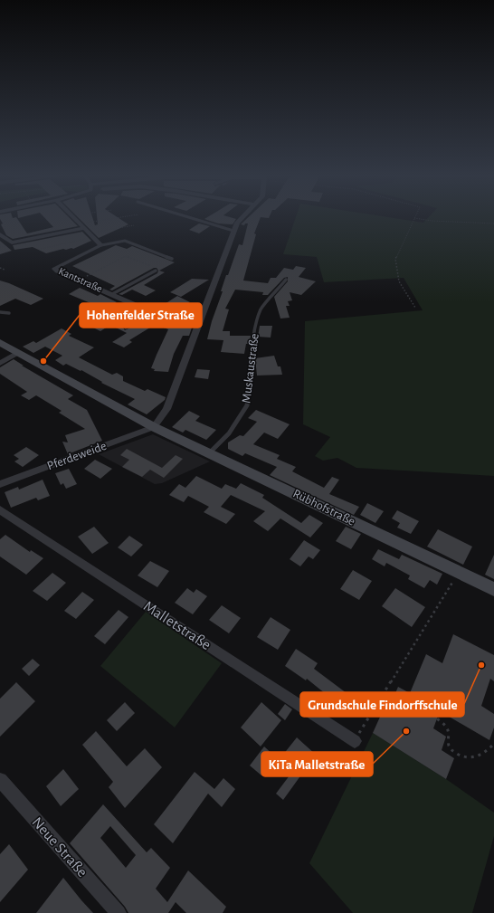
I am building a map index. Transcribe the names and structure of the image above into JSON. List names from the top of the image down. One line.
{"streets":{"street":["Kantstraße","Pferdeweide","Rübhofstraße","Malletstraße","Neue Straße"],"lane":["Muskaustraße"]},"crossings":[["Muskaustraße","Rübhofstraße"],["Pferdeweide","Rübhofstraße"]],"places":["Hohenfelder Straße","Grundschule Findorffschule","KiTa Malletstraße"]}
